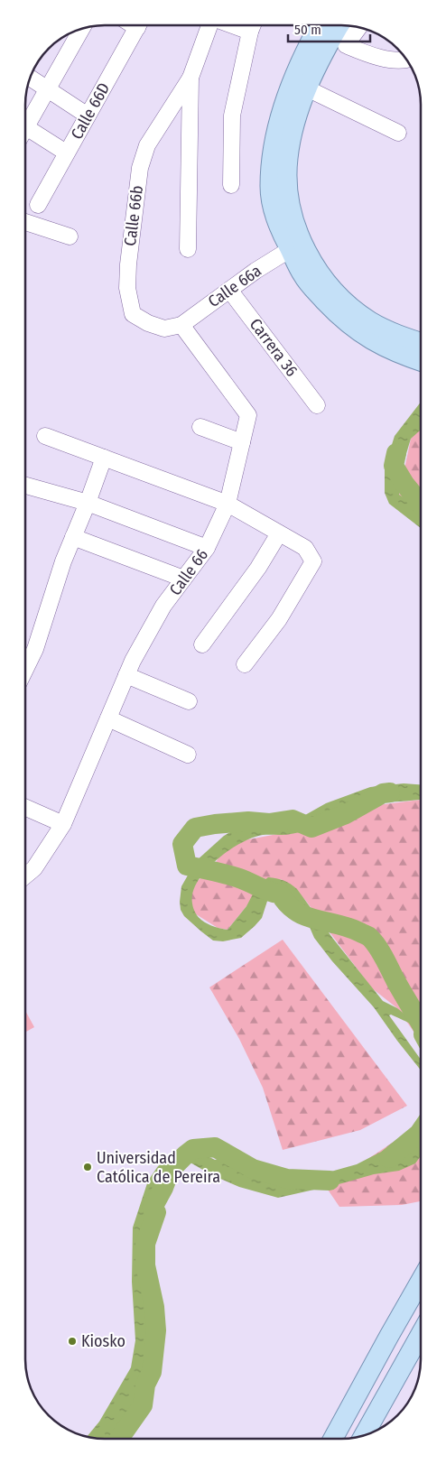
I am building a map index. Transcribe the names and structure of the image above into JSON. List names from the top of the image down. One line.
{"streets":{"street":["Calle 66D","Calle 66b","Calle 66a","Carrera 36","Calle 66"]},"crossings":[["Calle 66b","Calle 66a"],["Calle 66b","Calle 66"],["Calle 66a","Carrera 36"],["Calle 66a","Calle 66"]],"places":["Universidad Católica de Pereira","Kiosko"],"scale_bar":"50 m"}
